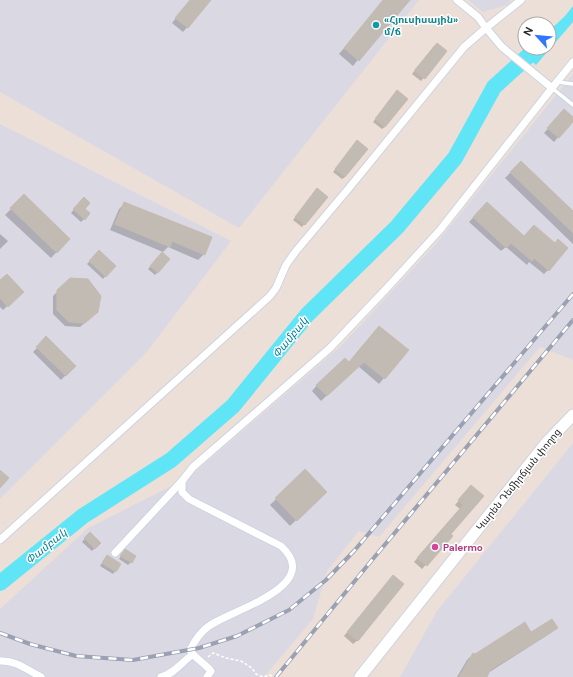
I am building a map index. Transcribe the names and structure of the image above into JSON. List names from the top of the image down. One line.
{"streets":{"main road":["Կարեն Դեմիրճյան փողոց"]},"water":["Փամբակ"],"places":["«Հյուսիսային» մ/ճ","Palermo"],"north":"top left"}
